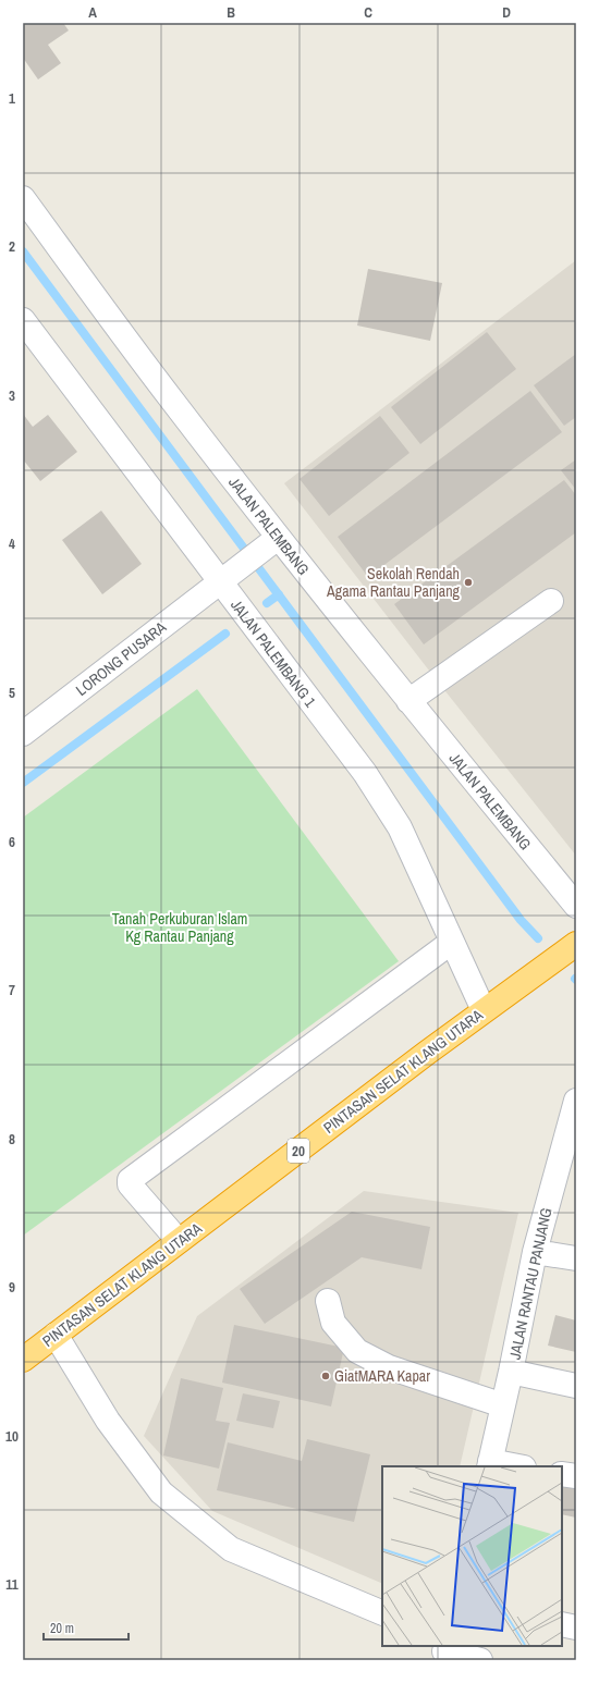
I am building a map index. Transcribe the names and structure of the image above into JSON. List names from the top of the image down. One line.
{"streets":{"highway":["PINTASAN SELAT KLANG UTARA","20"],"street":["JALAN PALEMBANG","JALAN PALEMBANG 1","LORONG PUSARA","JALAN RANTAU PANJANG"]},"crossings":[["JALAN PALEMBANG","LORONG PUSARA"],["JALAN PALEMBANG 1","LORONG PUSARA"],["JALAN PALEMBANG 1","PINTASAN SELAT KLANG UTARA"]],"parks":["Tanah Perkuburan Islam Kg Rantau Panjang"],"places":["Sekolah Rendah Agama Rantau Panjang","GiatMARA Kapar"],"scale_bar":"20 m","grid":{"columns":["A","B","C","D"],"rows":["1","2","3","4","5","6","7","8","9","10","11"]}}
